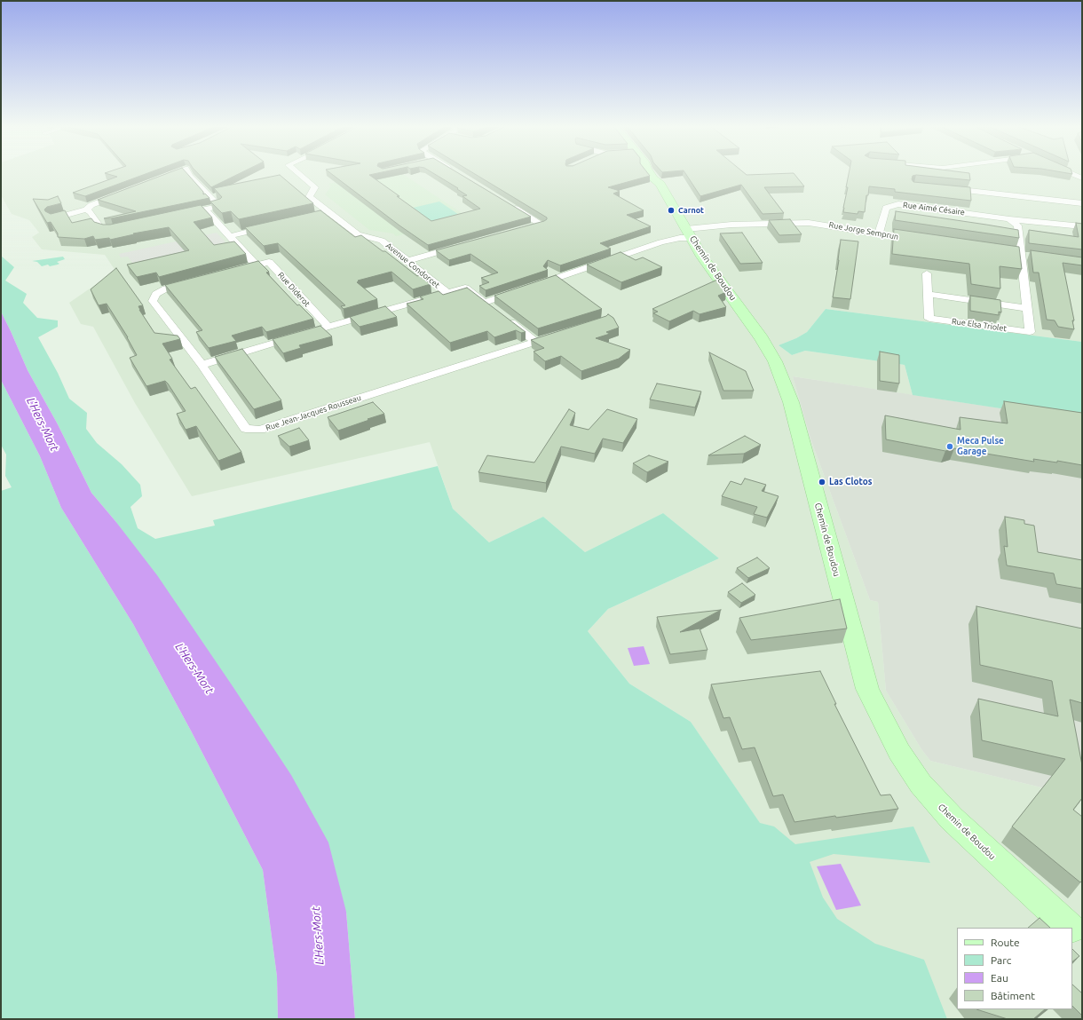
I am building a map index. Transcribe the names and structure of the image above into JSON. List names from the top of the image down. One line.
{"streets":{"street":["Rue Aimé Césaire","Rue Jorge Semprun","Avenue Condorcet","Chemin de Boudou","Rue Diderot","Rue Elsa Triolet","Rue Jean-Jacques Rousseau"]},"crossings":[["Rue Aimé Césaire","Rue Jorge Semprun"],["Rue Aimé Césaire","Rue Elsa Triolet"],["Rue Jorge Semprun","Chemin de Boudou"]],"water":["L'Hers-Mort"],"places":["Carnot","Meca Pulse Garage","Las Clotos"],"legend":["Route","Parc","Eau","Bâtiment"]}
